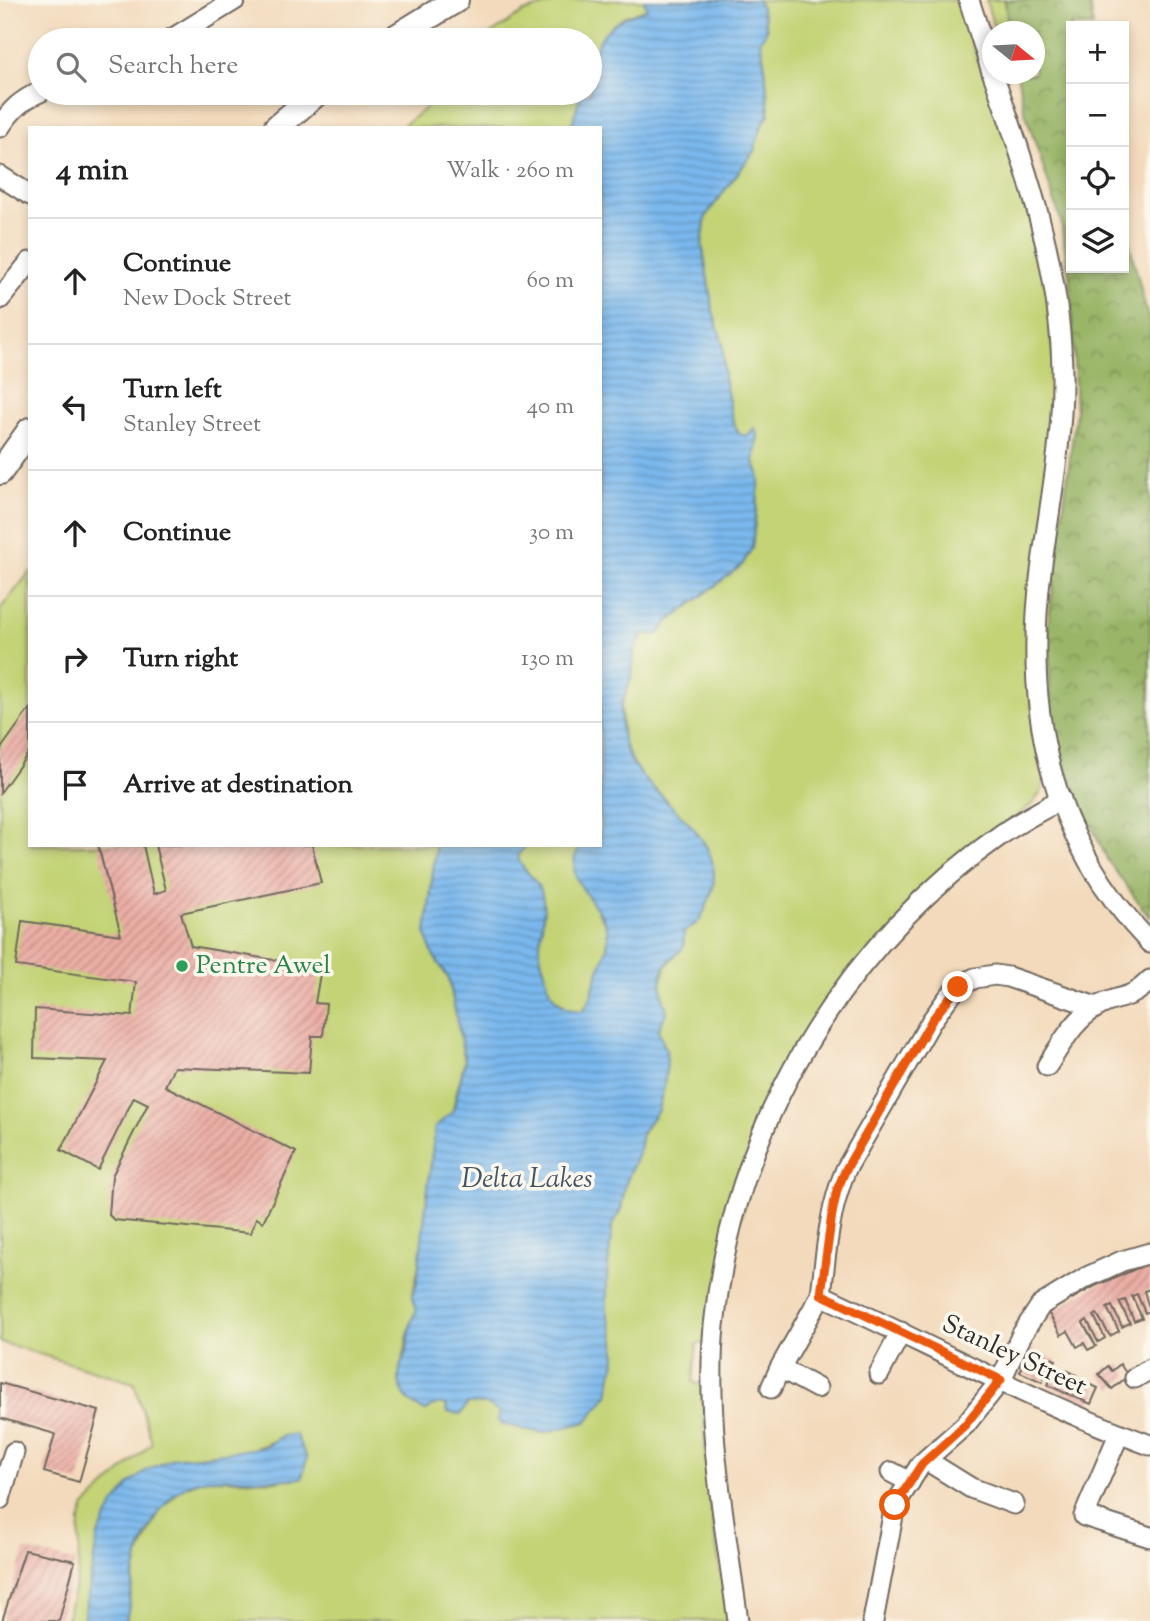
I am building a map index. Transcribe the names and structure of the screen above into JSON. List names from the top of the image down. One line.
{"streets":{"street":["Stanley Street"]},"water":["Delta Lakes"],"places":["Pentre Awel"],"north":"right","page":{"map_buttons":["+","−"],"search":"Search here","heading":["4 min","Walk · 260 m"],"list":[["Continue","New Dock Street","60 m"],["Turn left","Stanley Street","40 m"],["Continue","30 m"],["Turn right","130 m"],"Arrive at destination"]}}
